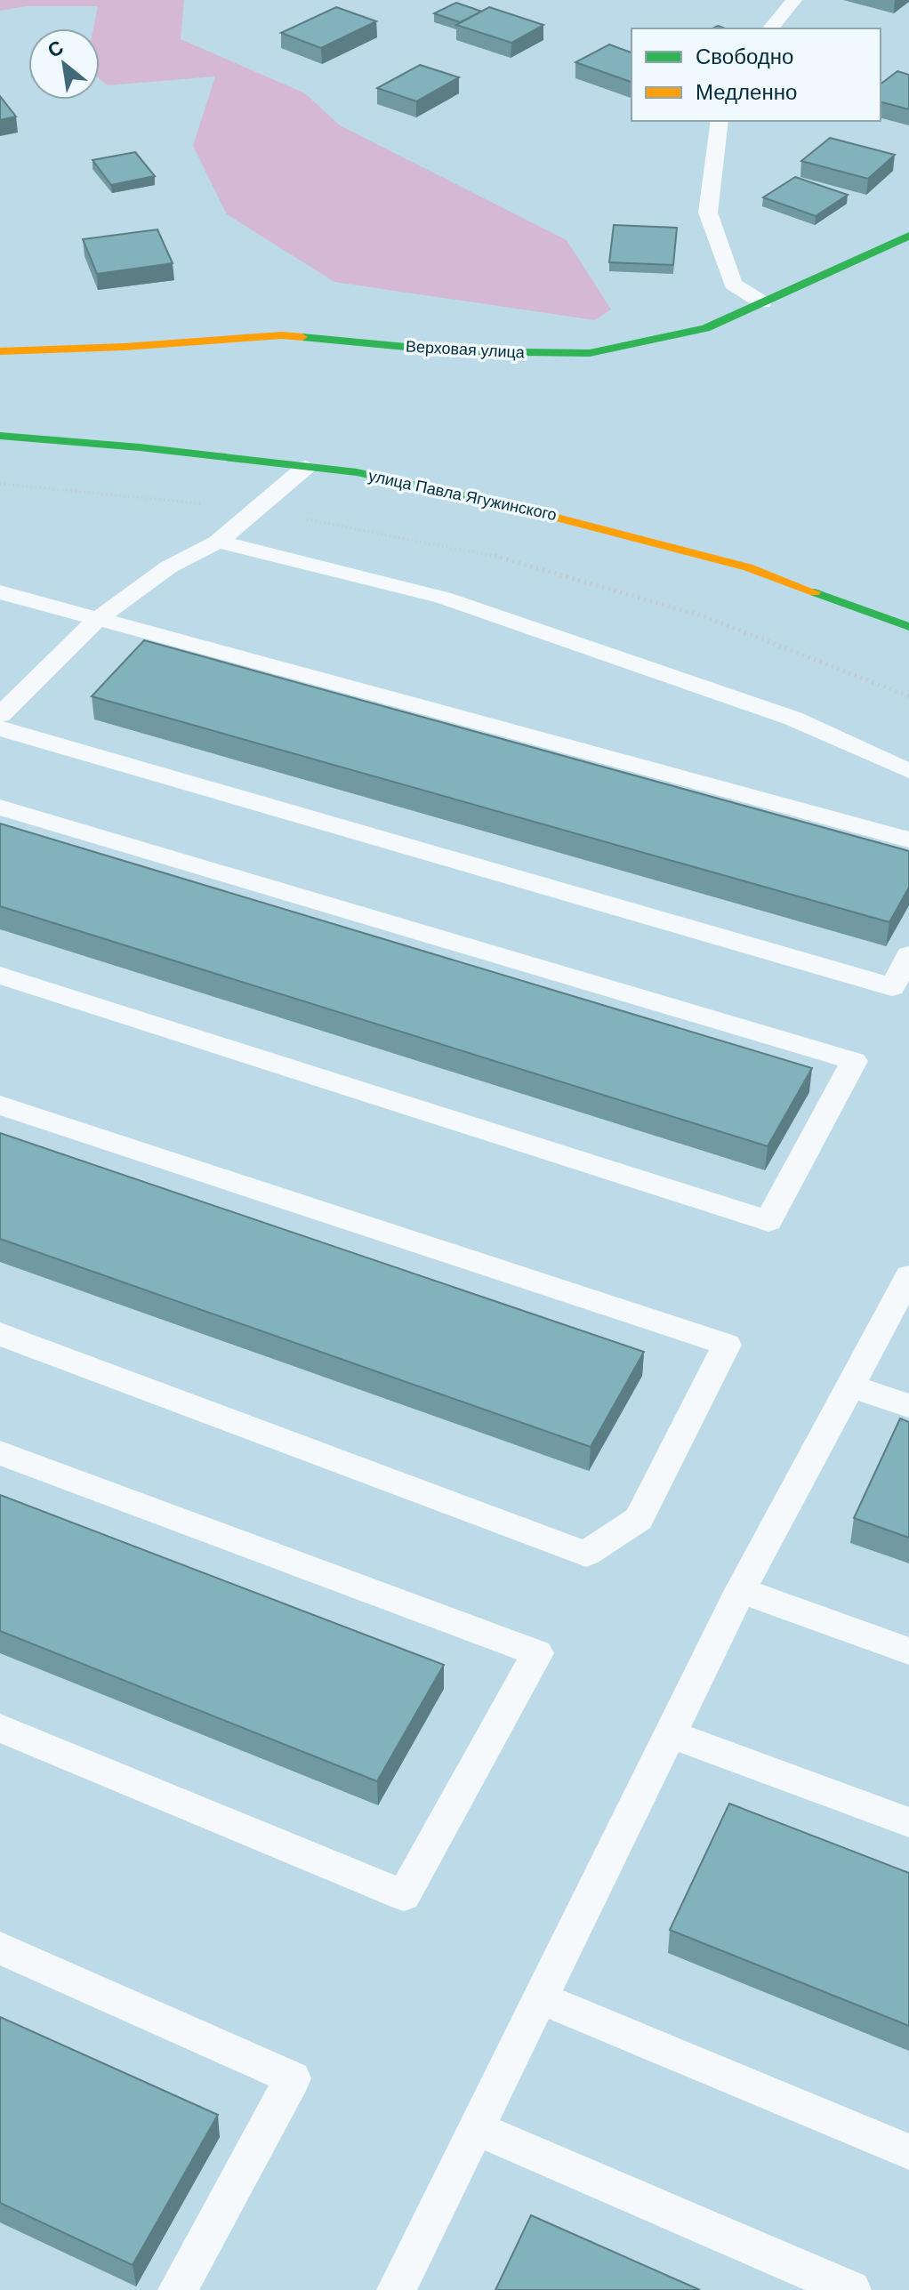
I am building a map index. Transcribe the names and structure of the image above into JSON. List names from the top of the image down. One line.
{"streets":{"street":["Верховая улица","улица Павла Ягужинского"]},"legend":["Свободно","Медленно"],"north":"top left"}
